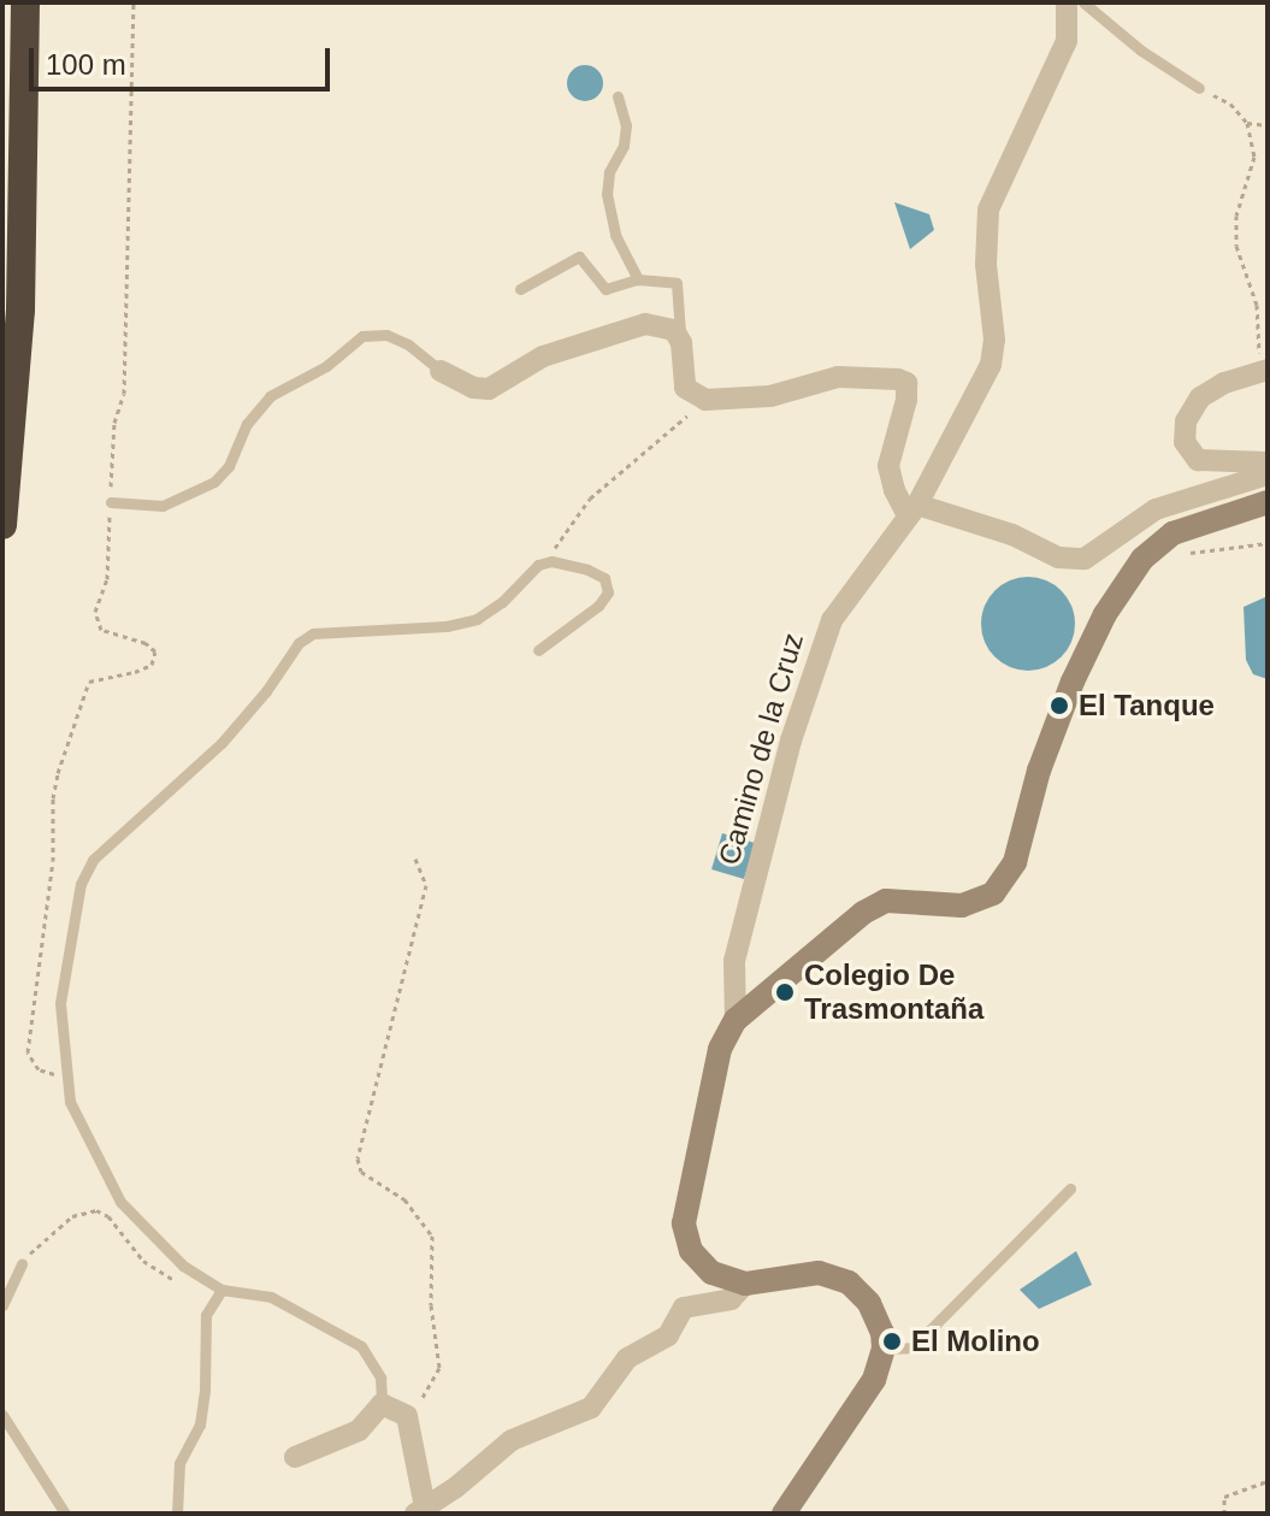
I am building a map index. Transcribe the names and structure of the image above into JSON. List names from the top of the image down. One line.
{"streets":{"street":["Camino de la Cruz"]},"places":["El Tanque","Colegio De Trasmontaña","El Molino"],"scale_bar":"100 m"}
